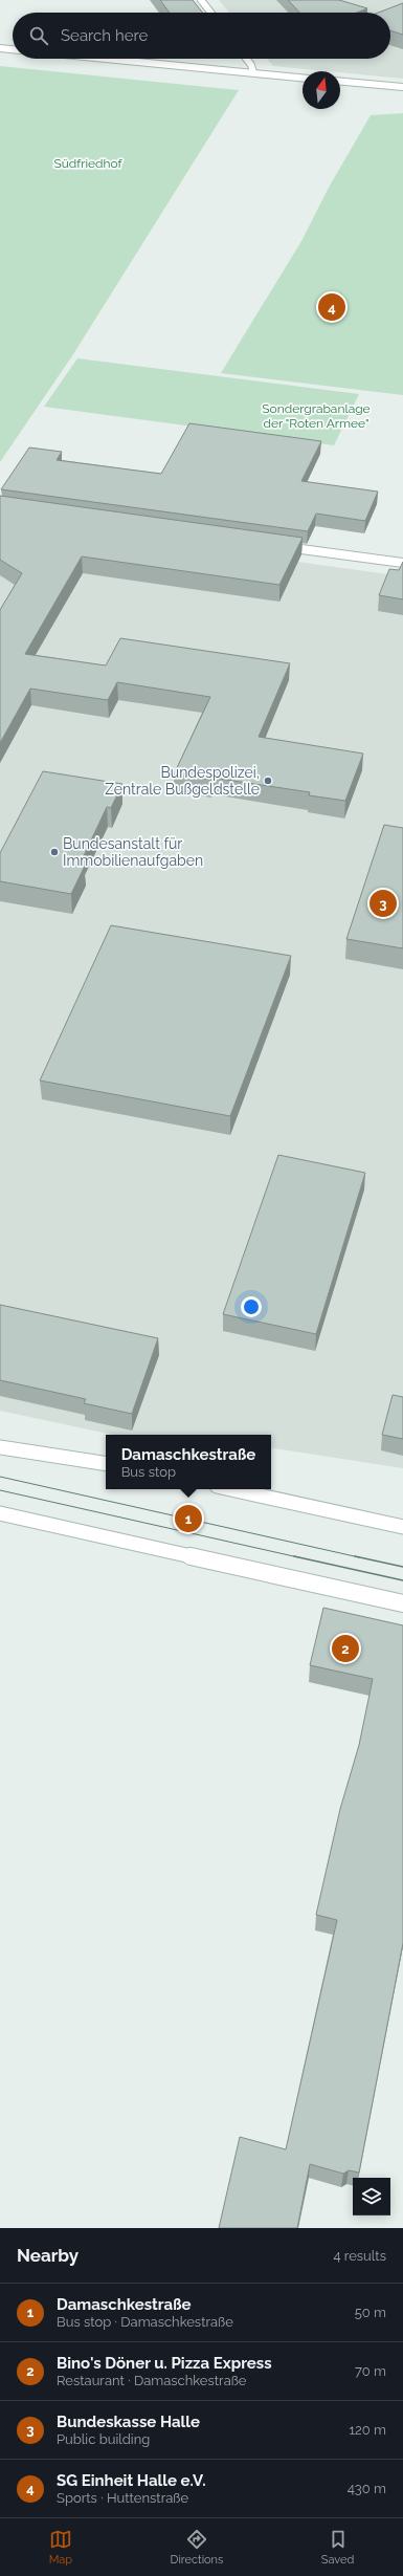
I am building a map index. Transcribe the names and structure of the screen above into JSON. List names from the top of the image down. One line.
{"parks":["Südfriedhof","Sondergrabanlage der \"Roten Armee\""],"places":["Bundespolizei, Zentrale Bußgeldstelle","Bundesanstalt für Immobilienaufgaben"],"north":"top","page":{"search":"Search here","pins":["4","3","1","2"],"popup":["Damaschkestraße","Bus stop"],"heading":["Nearby","4 results"],"list":[{"mark":"1","name":"Damaschkestraße","note":"Bus stop · Damaschkestraße","value":"50 m"},{"mark":"2","name":"Bino's Döner u. Pizza Express","note":"Restaurant · Damaschkestraße","value":"70 m"},{"mark":"3","name":"Bundeskasse Halle","note":"Public building","value":"120 m"},{"mark":"4","name":"SG Einheit Halle e.V.","note":"Sports · Huttenstraße","value":"430 m"}],"nav":["Map","Directions","Saved"]}}
